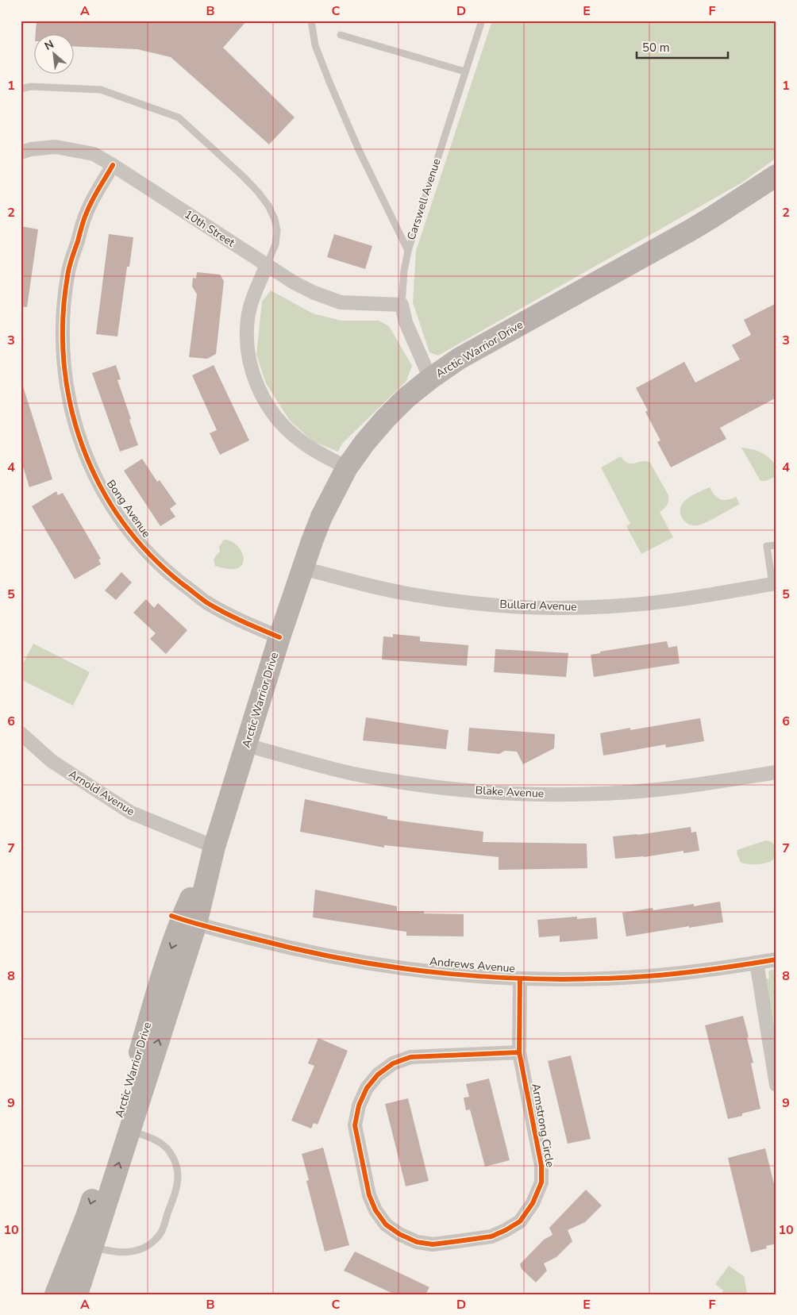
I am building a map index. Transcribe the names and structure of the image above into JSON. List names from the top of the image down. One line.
{"streets":{"main road":["Arctic Warrior Drive"],"street":["Carswell Avenue","10th Street","Bong Avenue","Bullard Avenue","Blake Avenue","Arnold Avenue","Andrews Avenue","Armstrong Circle"]},"crossings":[["Carswell Avenue","10th Street"],["Carswell Avenue","Arctic Warrior Drive"],["10th Street","Bong Avenue"],["Arctic Warrior Drive","Bong Avenue"],["Arctic Warrior Drive","Bullard Avenue"],["Arctic Warrior Drive","Blake Avenue"],["Arctic Warrior Drive","Arnold Avenue"],["Arctic Warrior Drive","Andrews Avenue"],["Andrews Avenue","Armstrong Circle"]],"scale_bar":"50 m","north":"top left","grid":{"columns":["A","B","C","D","E","F"],"rows":["1","2","3","4","5","6","7","8","9","10"]}}
